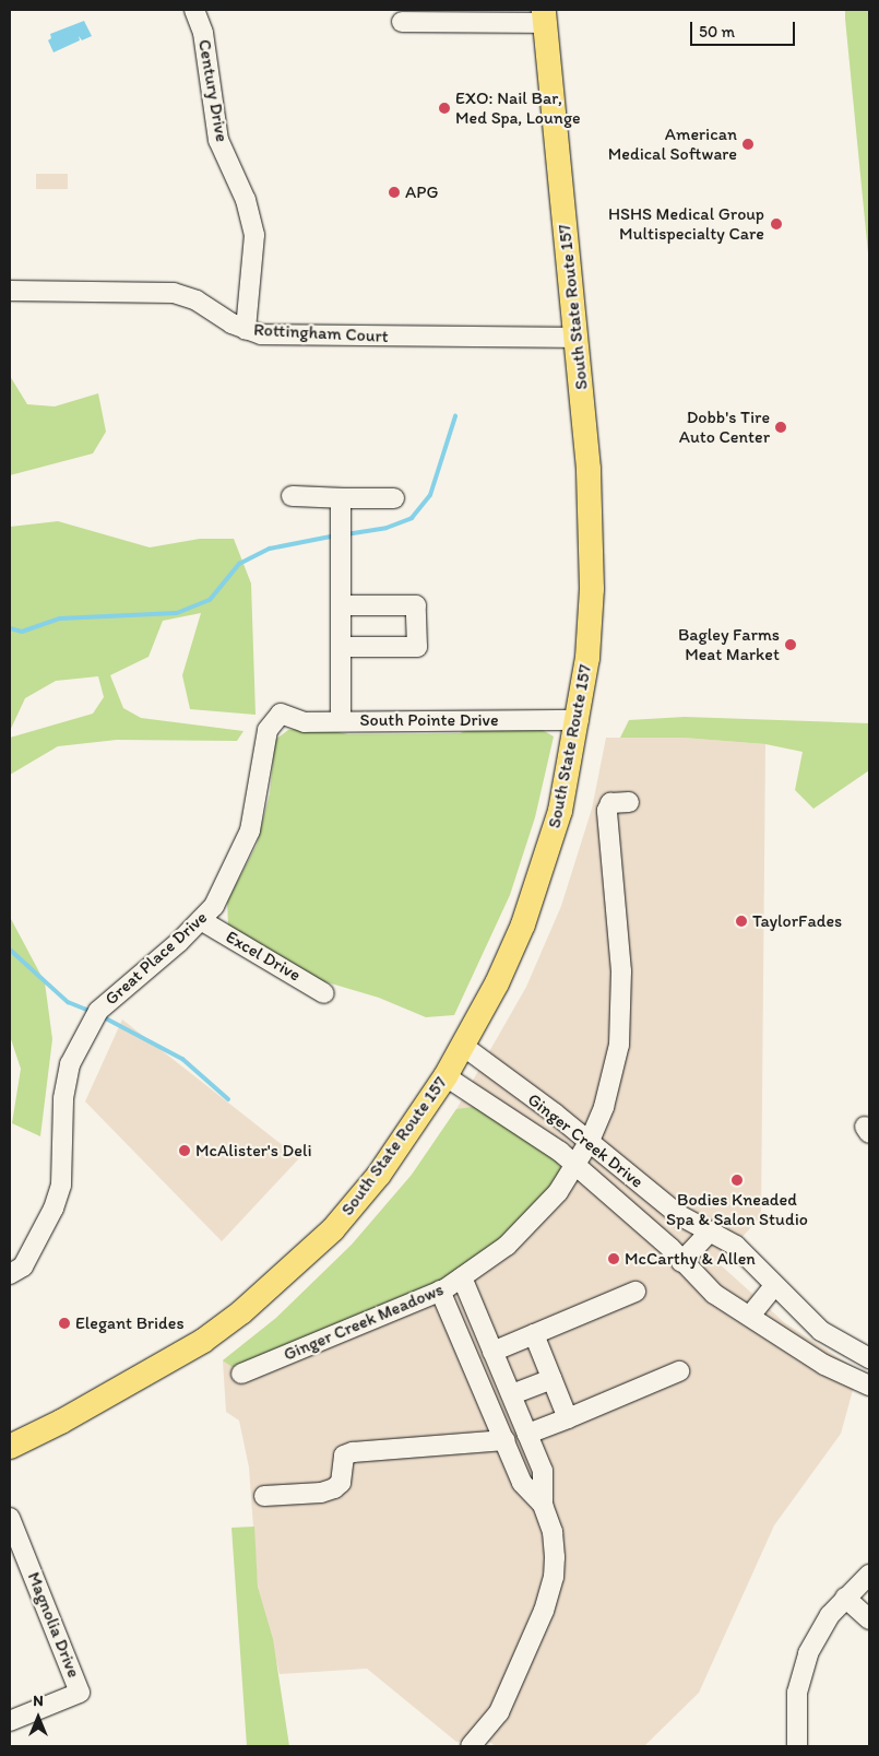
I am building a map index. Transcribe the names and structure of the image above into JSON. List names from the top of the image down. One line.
{"streets":{"main road":["South State Route 157"],"street":["Century Drive","Rottingham Court","South Pointe Drive","Excel Drive","Great Place Drive","Ginger Creek Drive","Ginger Creek Meadows","Magnolia Drive"]},"crossings":[["Century Drive","Rottingham Court"],["South State Route 157","Rottingham Court"],["South State Route 157","South Pointe Drive"],["South State Route 157","Ginger Creek Drive"],["South Pointe Drive","Great Place Drive"],["Excel Drive","Great Place Drive"],["Ginger Creek Drive","Ginger Creek Meadows"]],"places":["EXO: Nail Bar, Med Spa, Lounge","American Medical Software","APG","HSHS Medical Group Multispecialty Care","Dobb's Tire Auto Center","Bagley Farms Meat Market","TaylorFades","McAlister's Deli","Bodies Kneaded Spa & Salon Studio","McCarthy & Allen","Elegant Brides"],"scale_bar":"50 m","north":"top"}
